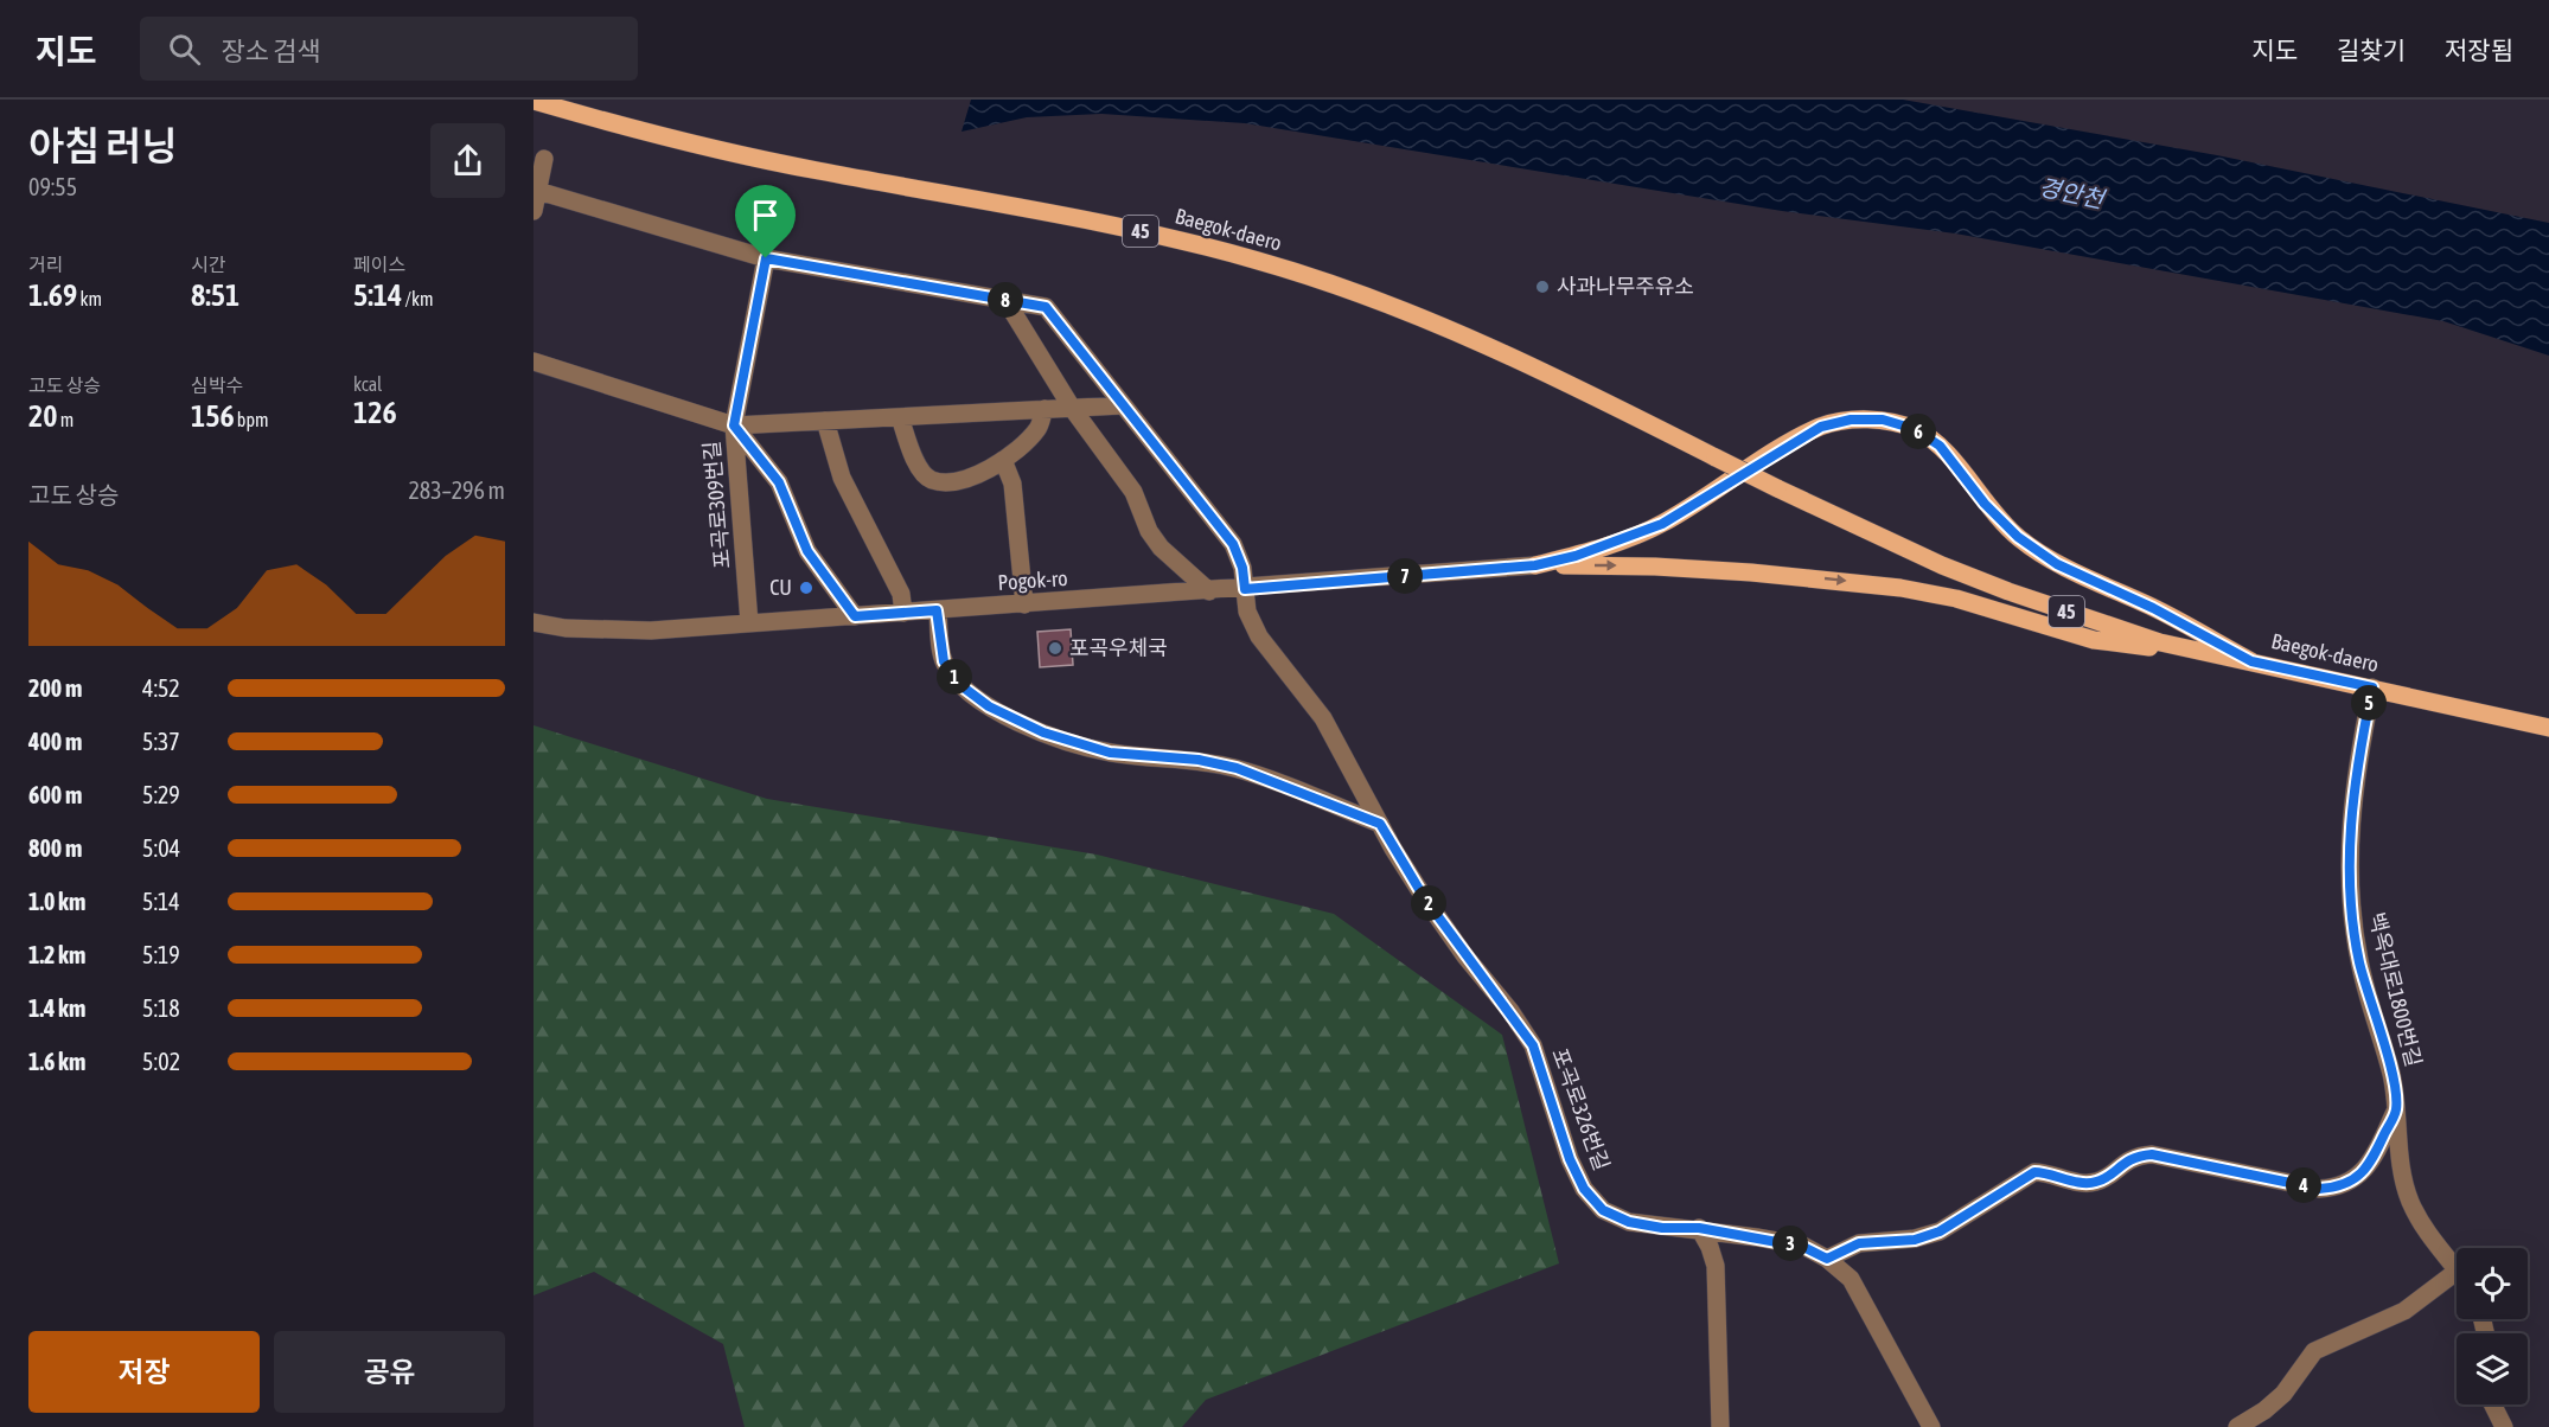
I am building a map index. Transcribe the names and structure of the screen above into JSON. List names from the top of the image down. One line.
{"streets":{"main road":["Baegok-daero","45"],"street":["포곡로309번길","Pogok-ro","백옥대로1800번길","포곡로326번길"]},"crossings":[["Baegok-daero","백옥대로1800번길"],["포곡로309번길","Pogok-ro"],["포곡로309번길","포곡로326번길"],["Pogok-ro","포곡로326번길"]],"water":["경안천"],"places":["사과나무주유소","CU","포곡우체국"],"page":{"header":"지도","search":"장소 검색","nav":["지도","길찾기","저장됨"],"heading":["아침 러닝","09:55"],"stats":[["거리","1.69 km"],["시간","8:51"],["페이스","5:14 /km"],["고도 상승","20 m"],["심박수","156 bpm"],["kcal","126"]],"pins":["8","6","7","1","5","2","4","3"],"chart":["고도 상승","283–296 m"],"list":[{"name":"200 m","note":"4:52"},{"name":"400 m","note":"5:37"},{"name":"600 m","note":"5:29"},{"name":"800 m","note":"5:04"},{"name":"1.0 km","note":"5:14"},{"name":"1.2 km","note":"5:19"},{"name":"1.4 km","note":"5:18"},{"name":"1.6 km","note":"5:02"}],"buttons":["저장","공유"]}}
